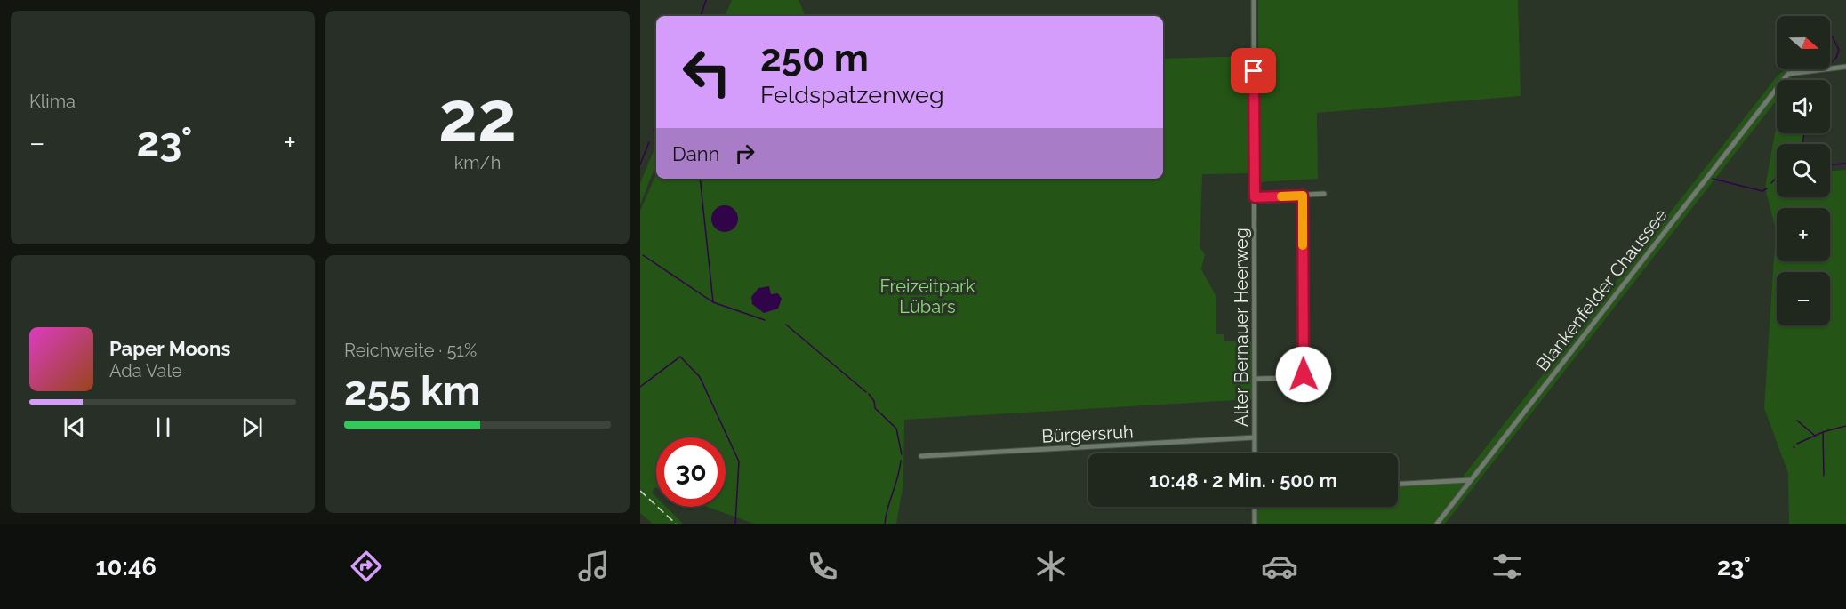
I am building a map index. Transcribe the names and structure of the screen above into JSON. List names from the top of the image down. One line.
{"streets":{"street":["Blankenfelder Chaussee","Alter Bernauer Heerweg","Bürgersruh"]},"crossings":[["Alter Bernauer Heerweg","Bürgersruh"]],"parks":["Freizeitpark Lübars"],"north":"right","page":{"tile":["Klima",["22","km/h"],["Reichweite · 51%","255 km"]],"map_buttons":["+","−"],"turn":["250 m","Feldspatzenweg"],"heat":["−","23°","+"],"then":"Dann","song":["Paper Moons","Ada Vale"],"limit":"30","trip":"10:48 · 2 Min. · 500 m","tabs":["10:46","23°"]}}
